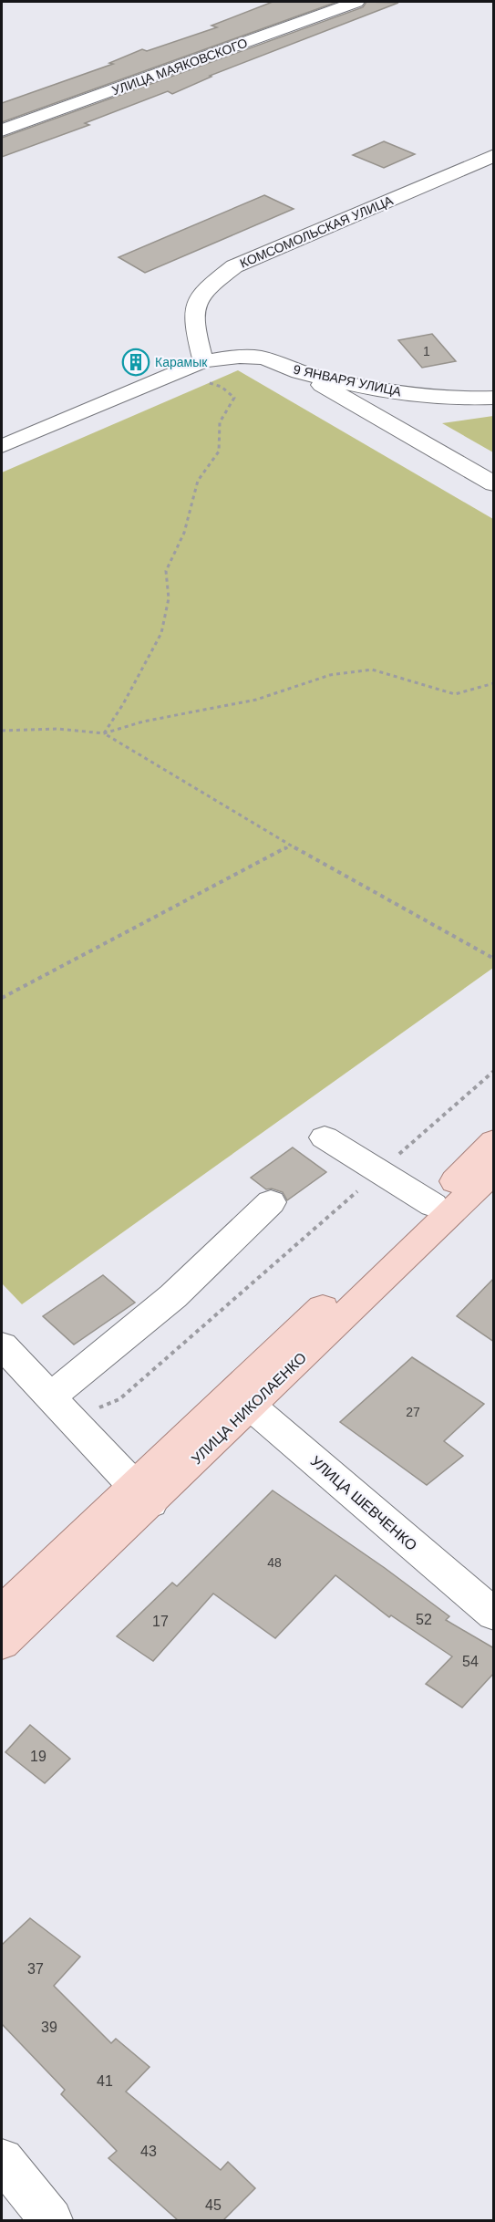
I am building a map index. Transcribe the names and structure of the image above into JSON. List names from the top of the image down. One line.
{"streets":{"main road":["УЛИЦА НИКОЛАЕНКО"],"street":["УЛИЦА МАЯКОВСКОГО","КОМСОМОЛЬСКАЯ УЛИЦА","9 ЯНВАРЯ УЛИЦА","УЛИЦА ШЕВЧЕНКО"]},"crossings":[["КОМСОМОЛЬСКАЯ УЛИЦА","9 ЯНВАРЯ УЛИЦА"],["УЛИЦА НИКОЛАЕНКО","УЛИЦА ШЕВЧЕНКО"]],"places":{"building":["Карамык"]},"house_numbers":["1","27","48","52","17","54","19","37","39","41","43","45"]}
